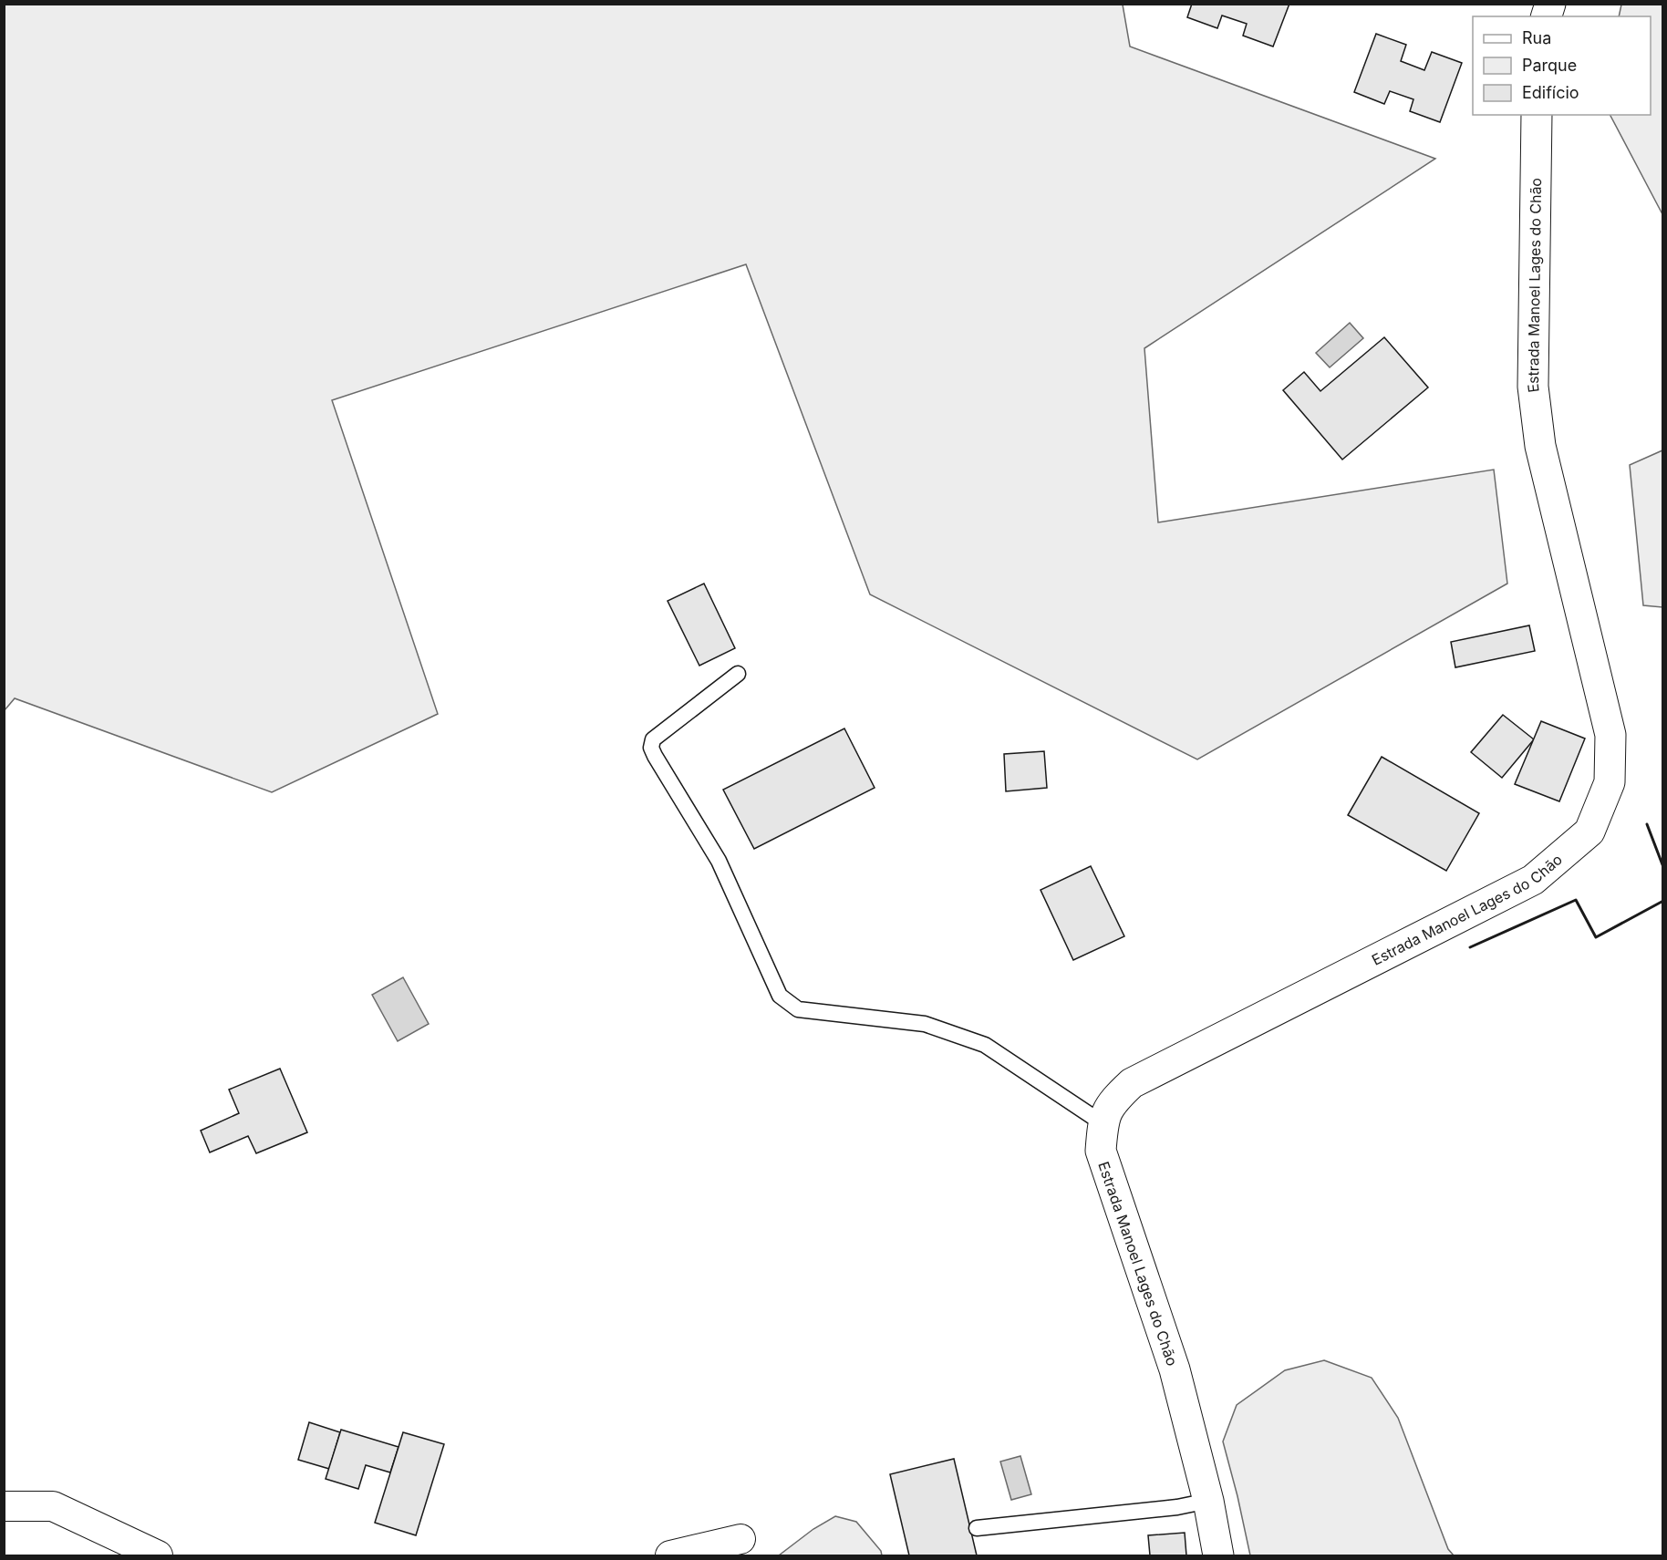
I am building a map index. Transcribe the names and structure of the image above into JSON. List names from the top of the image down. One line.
{"streets":{"street":["Estrada Manoel Lages do Chão"]},"legend":["Rua","Parque","Edifício"]}
